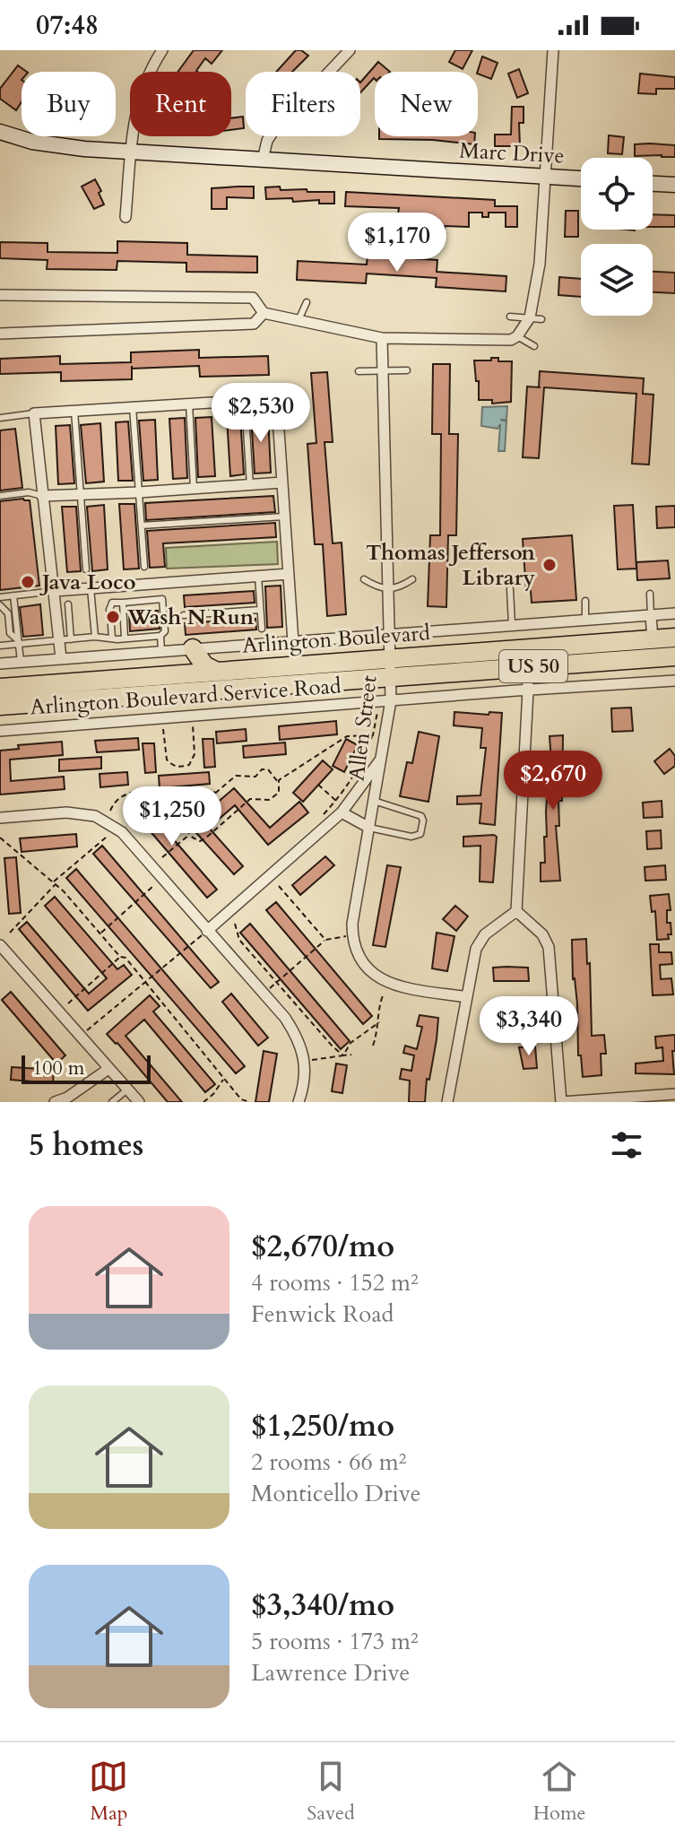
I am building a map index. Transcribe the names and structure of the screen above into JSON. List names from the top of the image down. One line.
{"streets":{"highway":["Arlington Boulevard","US 50"],"street":["Marc Drive","Arlington Boulevard Service Road","Allen Street"]},"crossings":[["Arlington Boulevard","Allen Street"],["Arlington Boulevard Service Road","Allen Street"]],"places":["Thomas Jefferson Library","Java Loco","Wash N Run"],"scale_bar":"100 m","page":{"status":"07:48","chip":["Buy","Rent","Filters","New"],"price":["$1,170","$2,530","$2,670","$1,250","$3,340"],"scale":"100 m","heading":"5 homes","list":[{"name":"$2,670/mo","note":"4 rooms · 152 m² · Fenwick Road"},{"name":"$1,250/mo","note":"2 rooms · 66 m² · Monticello Drive"},{"name":"$3,340/mo","note":"5 rooms · 173 m² · Lawrence Drive"}],"tabs":["Map","Saved","Home"]}}
